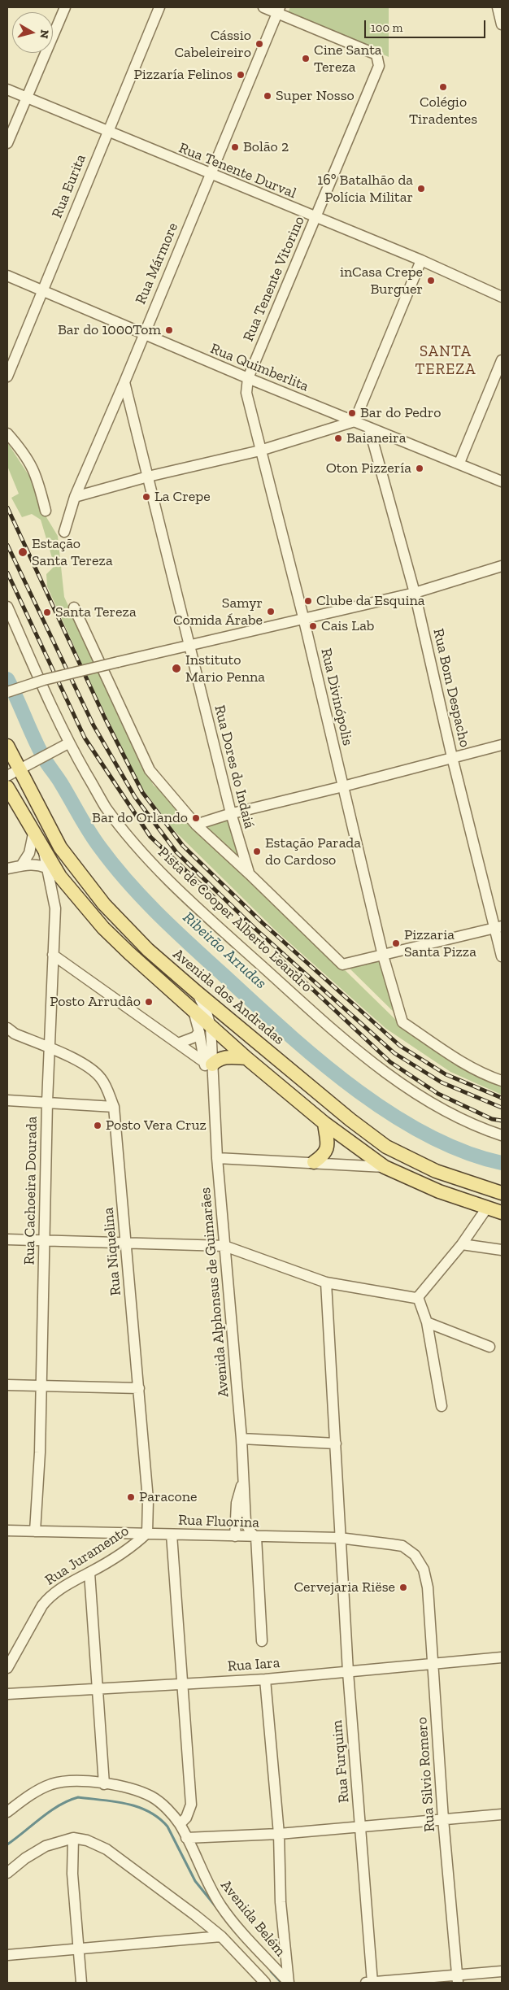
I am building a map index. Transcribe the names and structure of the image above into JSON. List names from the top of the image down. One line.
{"streets":{"main road":["Avenida dos Andradas"],"street":["Rua Tenente Durval","Rua Eurita","Rua Mármore","Rua Tenente Vitorino","Rua Quimberlita","Rua Bom Despacho","Rua Divinópolis","Rua Dores do Indaiá","Pista de Cooper Alberto Leandro","Rua Cachoeira Dourada","Rua Niquelina","Avenida Alphonsus de Guimarães","Rua Fluorina","Rua Juramento","Rua Iara","Rua Furquim","Rua Silvio Romero","Avenida Belém"]},"crossings":[["Rua Tenente Durval","Rua Eurita"],["Rua Tenente Durval","Rua Mármore"],["Rua Tenente Durval","Rua Tenente Vitorino"],["Rua Eurita","Rua Quimberlita"],["Rua Mármore","Rua Tenente Vitorino"],["Rua Mármore","Rua Quimberlita"],["Rua Mármore","Rua Dores do Indaiá"],["Rua Tenente Vitorino","Rua Quimberlita"],["Rua Tenente Vitorino","Rua Divinópolis"],["Rua Quimberlita","Rua Bom Despacho"],["Rua Quimberlita","Rua Divinópolis"],["Avenida dos Andradas","Avenida Alphonsus de Guimarães"],["Rua Cachoeira Dourada","Rua Niquelina"],["Rua Cachoeira Dourada","Rua Fluorina"],["Rua Niquelina","Rua Fluorina"],["Rua Niquelina","Rua Juramento"],["Avenida Alphonsus de Guimarães","Rua Fluorina"],["Rua Fluorina","Rua Juramento"],["Rua Fluorina","Rua Furquim"],["Rua Fluorina","Rua Silvio Romero"],["Rua Iara","Rua Furquim"],["Rua Iara","Rua Silvio Romero"]],"districts":["SANTA TEREZA"],"water":["Ribeirão Arrudas"],"places":["Cássio Cabeleireiro","Cine Santa Tereza","Pizzaría Felinos","Colégio Tiradentes","Super Nosso","Bolão 2","16º Batalhão da Polícia Militar","inCasa Crepe Burguer","Bar do 1000Tom","Bar do Pedro","Baianeira","Oton Pizzería","La Crepe","Estação Santa Tereza","Clube da Esquina","Samyr Comida Árabe","Santa Tereza","Cais Lab","Instituto Mario Penna","Bar do Orlando","Estação Parada do Cardoso","Pizzaria Santa Pizza","Posto Arrudâo","Posto Vera Cruz","Paracone","Cervejaria Riëse"],"scale_bar":"100 m","north":"right"}
